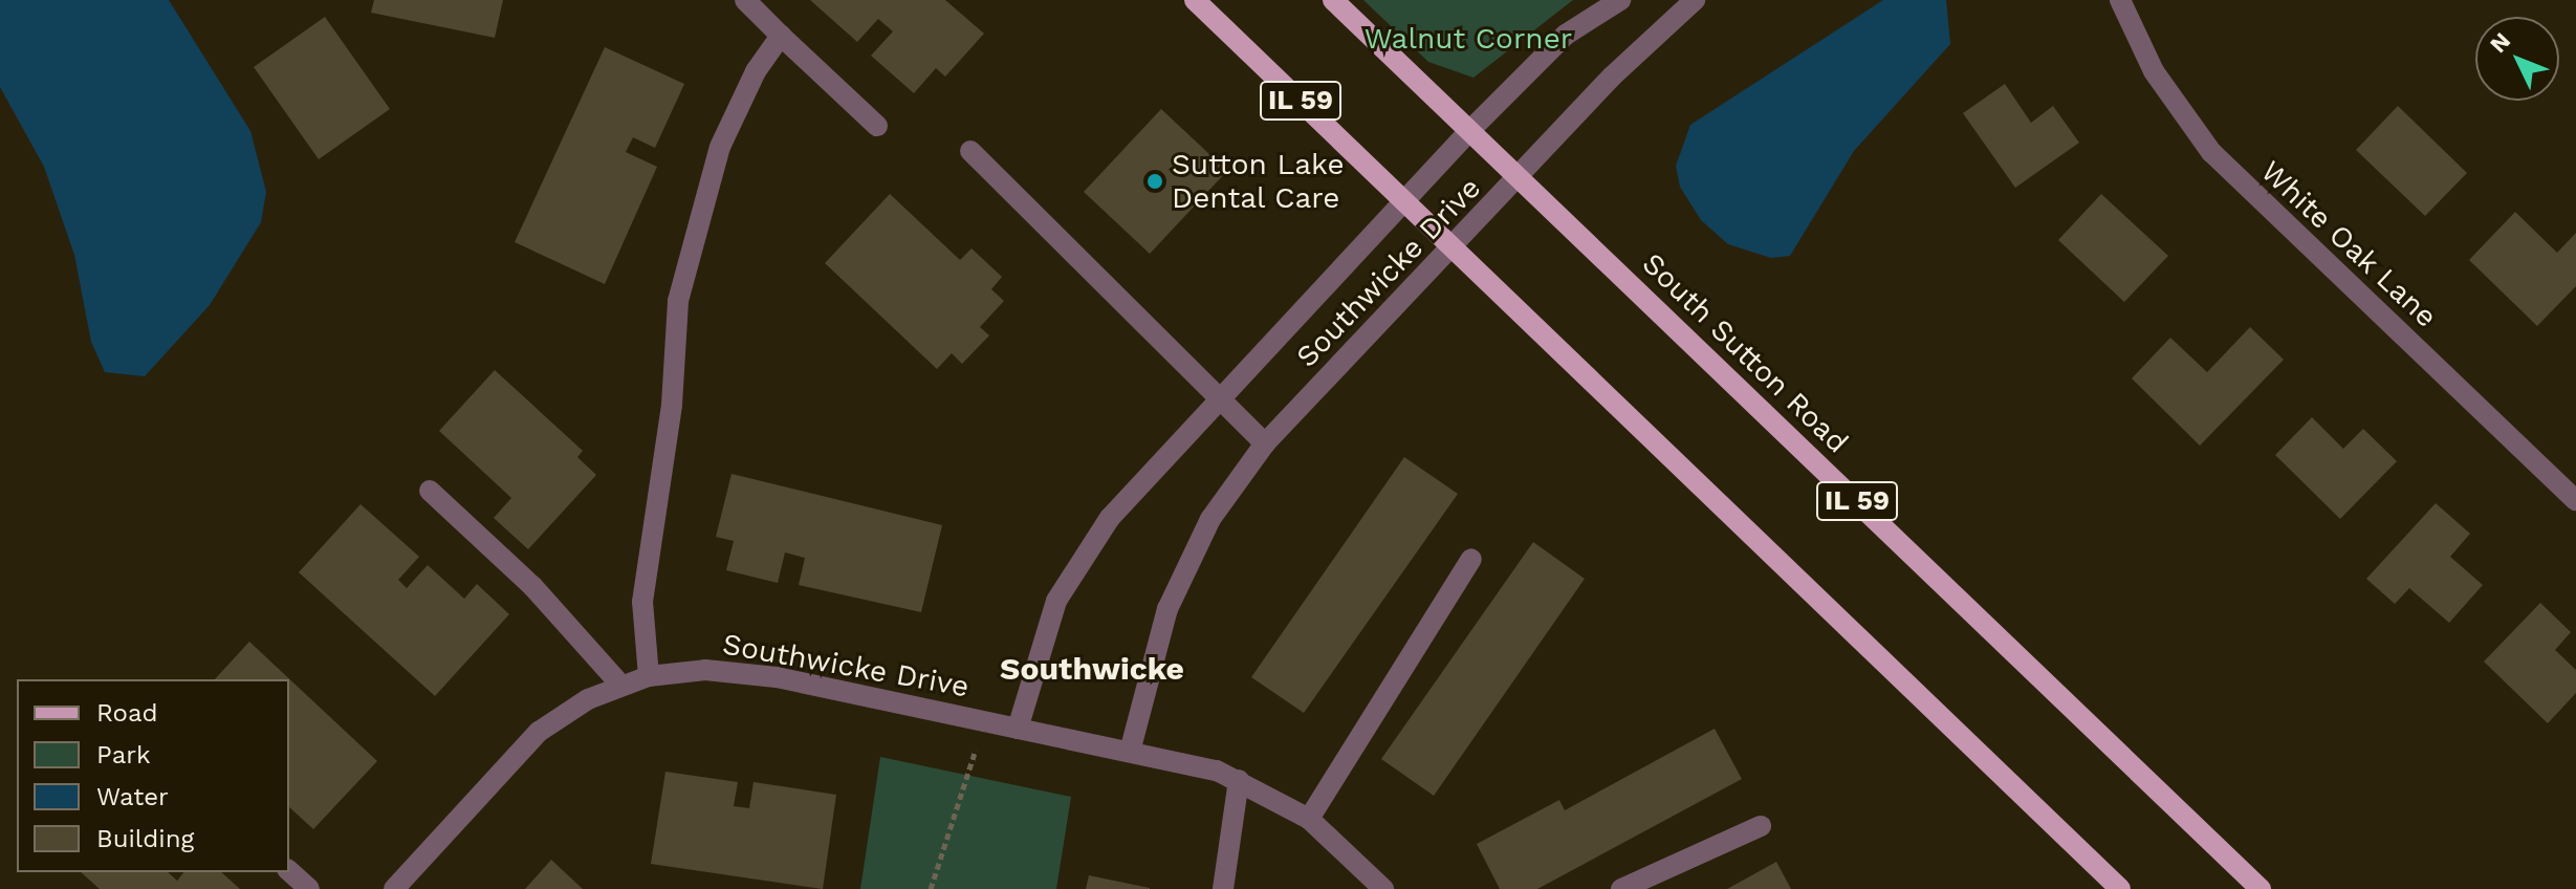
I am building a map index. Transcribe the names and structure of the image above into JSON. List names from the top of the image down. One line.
{"streets":{"main road":["IL 59","South Sutton Road"],"street":["White Oak Lane","Southwicke Drive"]},"crossings":[["IL 59","Southwicke Drive"],["Southwicke Drive","South Sutton Road"]],"districts":["Southwicke"],"parks":["Walnut Corner"],"places":["Sutton Lake Dental Care"],"legend":["Road","Park","Water","Building"],"north":"top left"}
